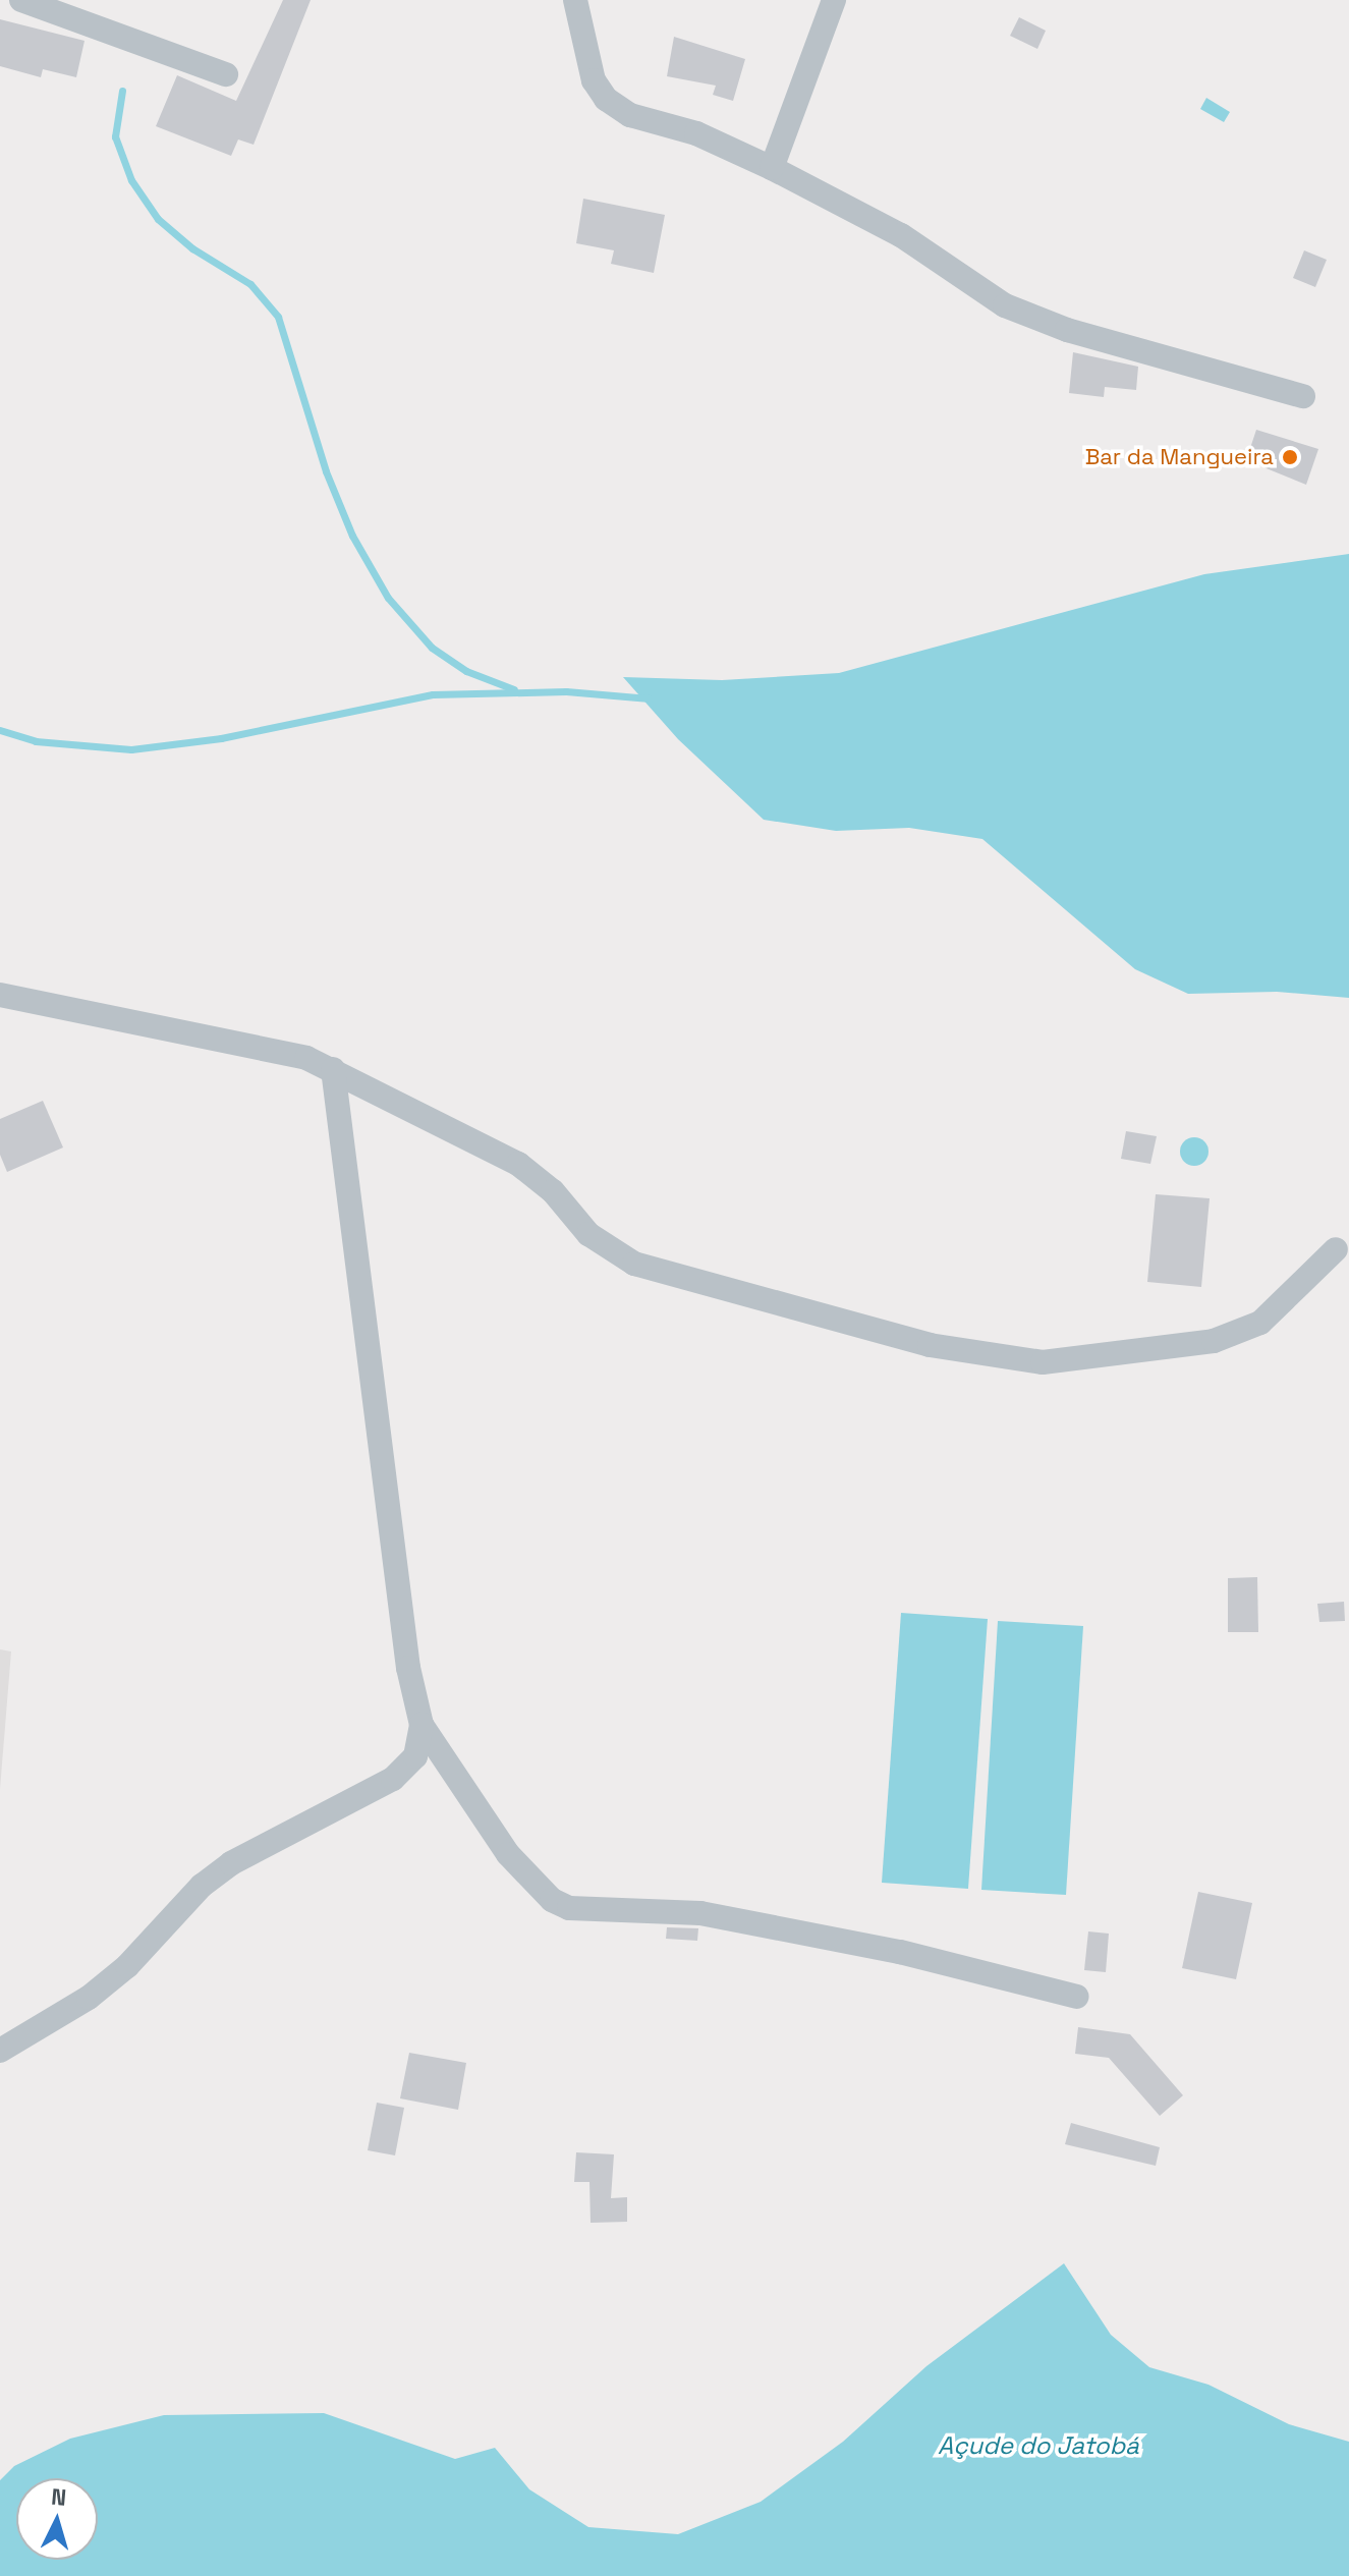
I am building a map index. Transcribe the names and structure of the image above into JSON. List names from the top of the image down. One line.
{"water":["Açude do Jatobá"],"places":["Bar da Mangueira"],"north":"top"}
